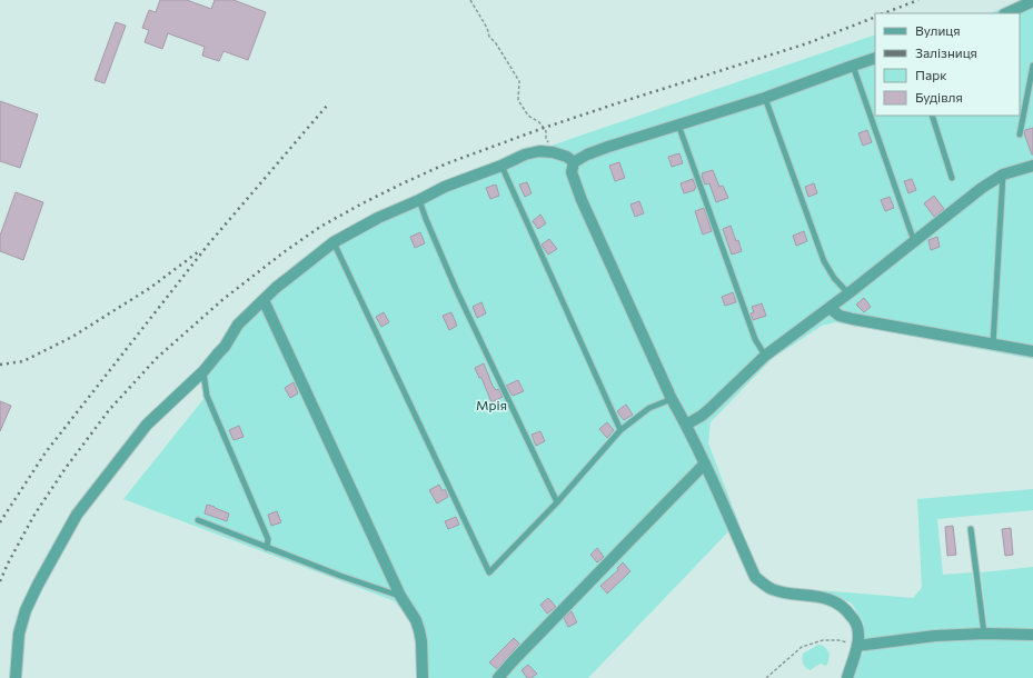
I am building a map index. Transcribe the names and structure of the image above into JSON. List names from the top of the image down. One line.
{"parks":["Мрія"],"legend":["Вулиця","Залізниця","Парк","Будівля"]}
